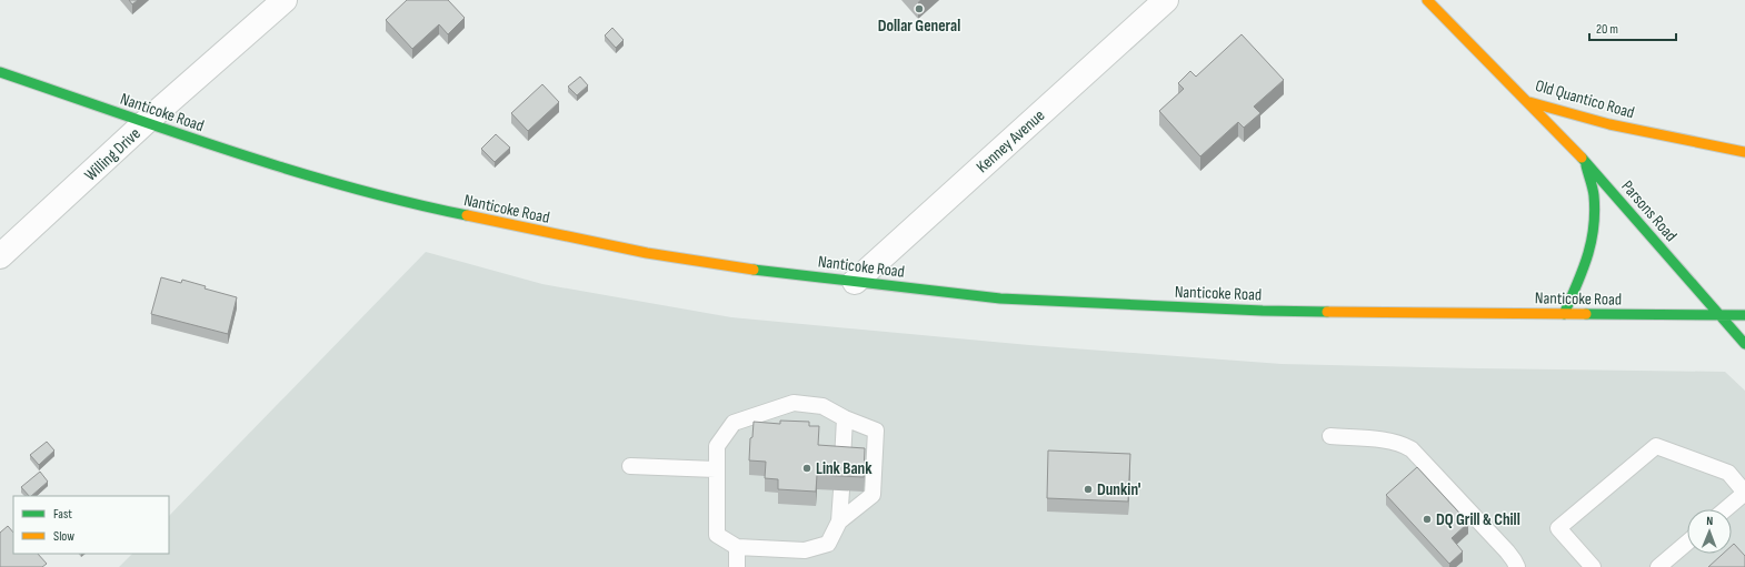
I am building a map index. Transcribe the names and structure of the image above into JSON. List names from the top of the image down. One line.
{"streets":{"main road":["Old Quantico Road","Nanticoke Road","Parsons Road"],"street":["Kenney Avenue","Willing Drive"]},"crossings":[["Old Quantico Road","Parsons Road"],["Nanticoke Road","Kenney Avenue"],["Nanticoke Road","Willing Drive"],["Nanticoke Road","Parsons Road"]],"places":["Dollar General","Link Bank","Dunkin'","DQ Grill & Chill"],"legend":["Fast","Slow"],"scale_bar":"20 m","north":"top"}
